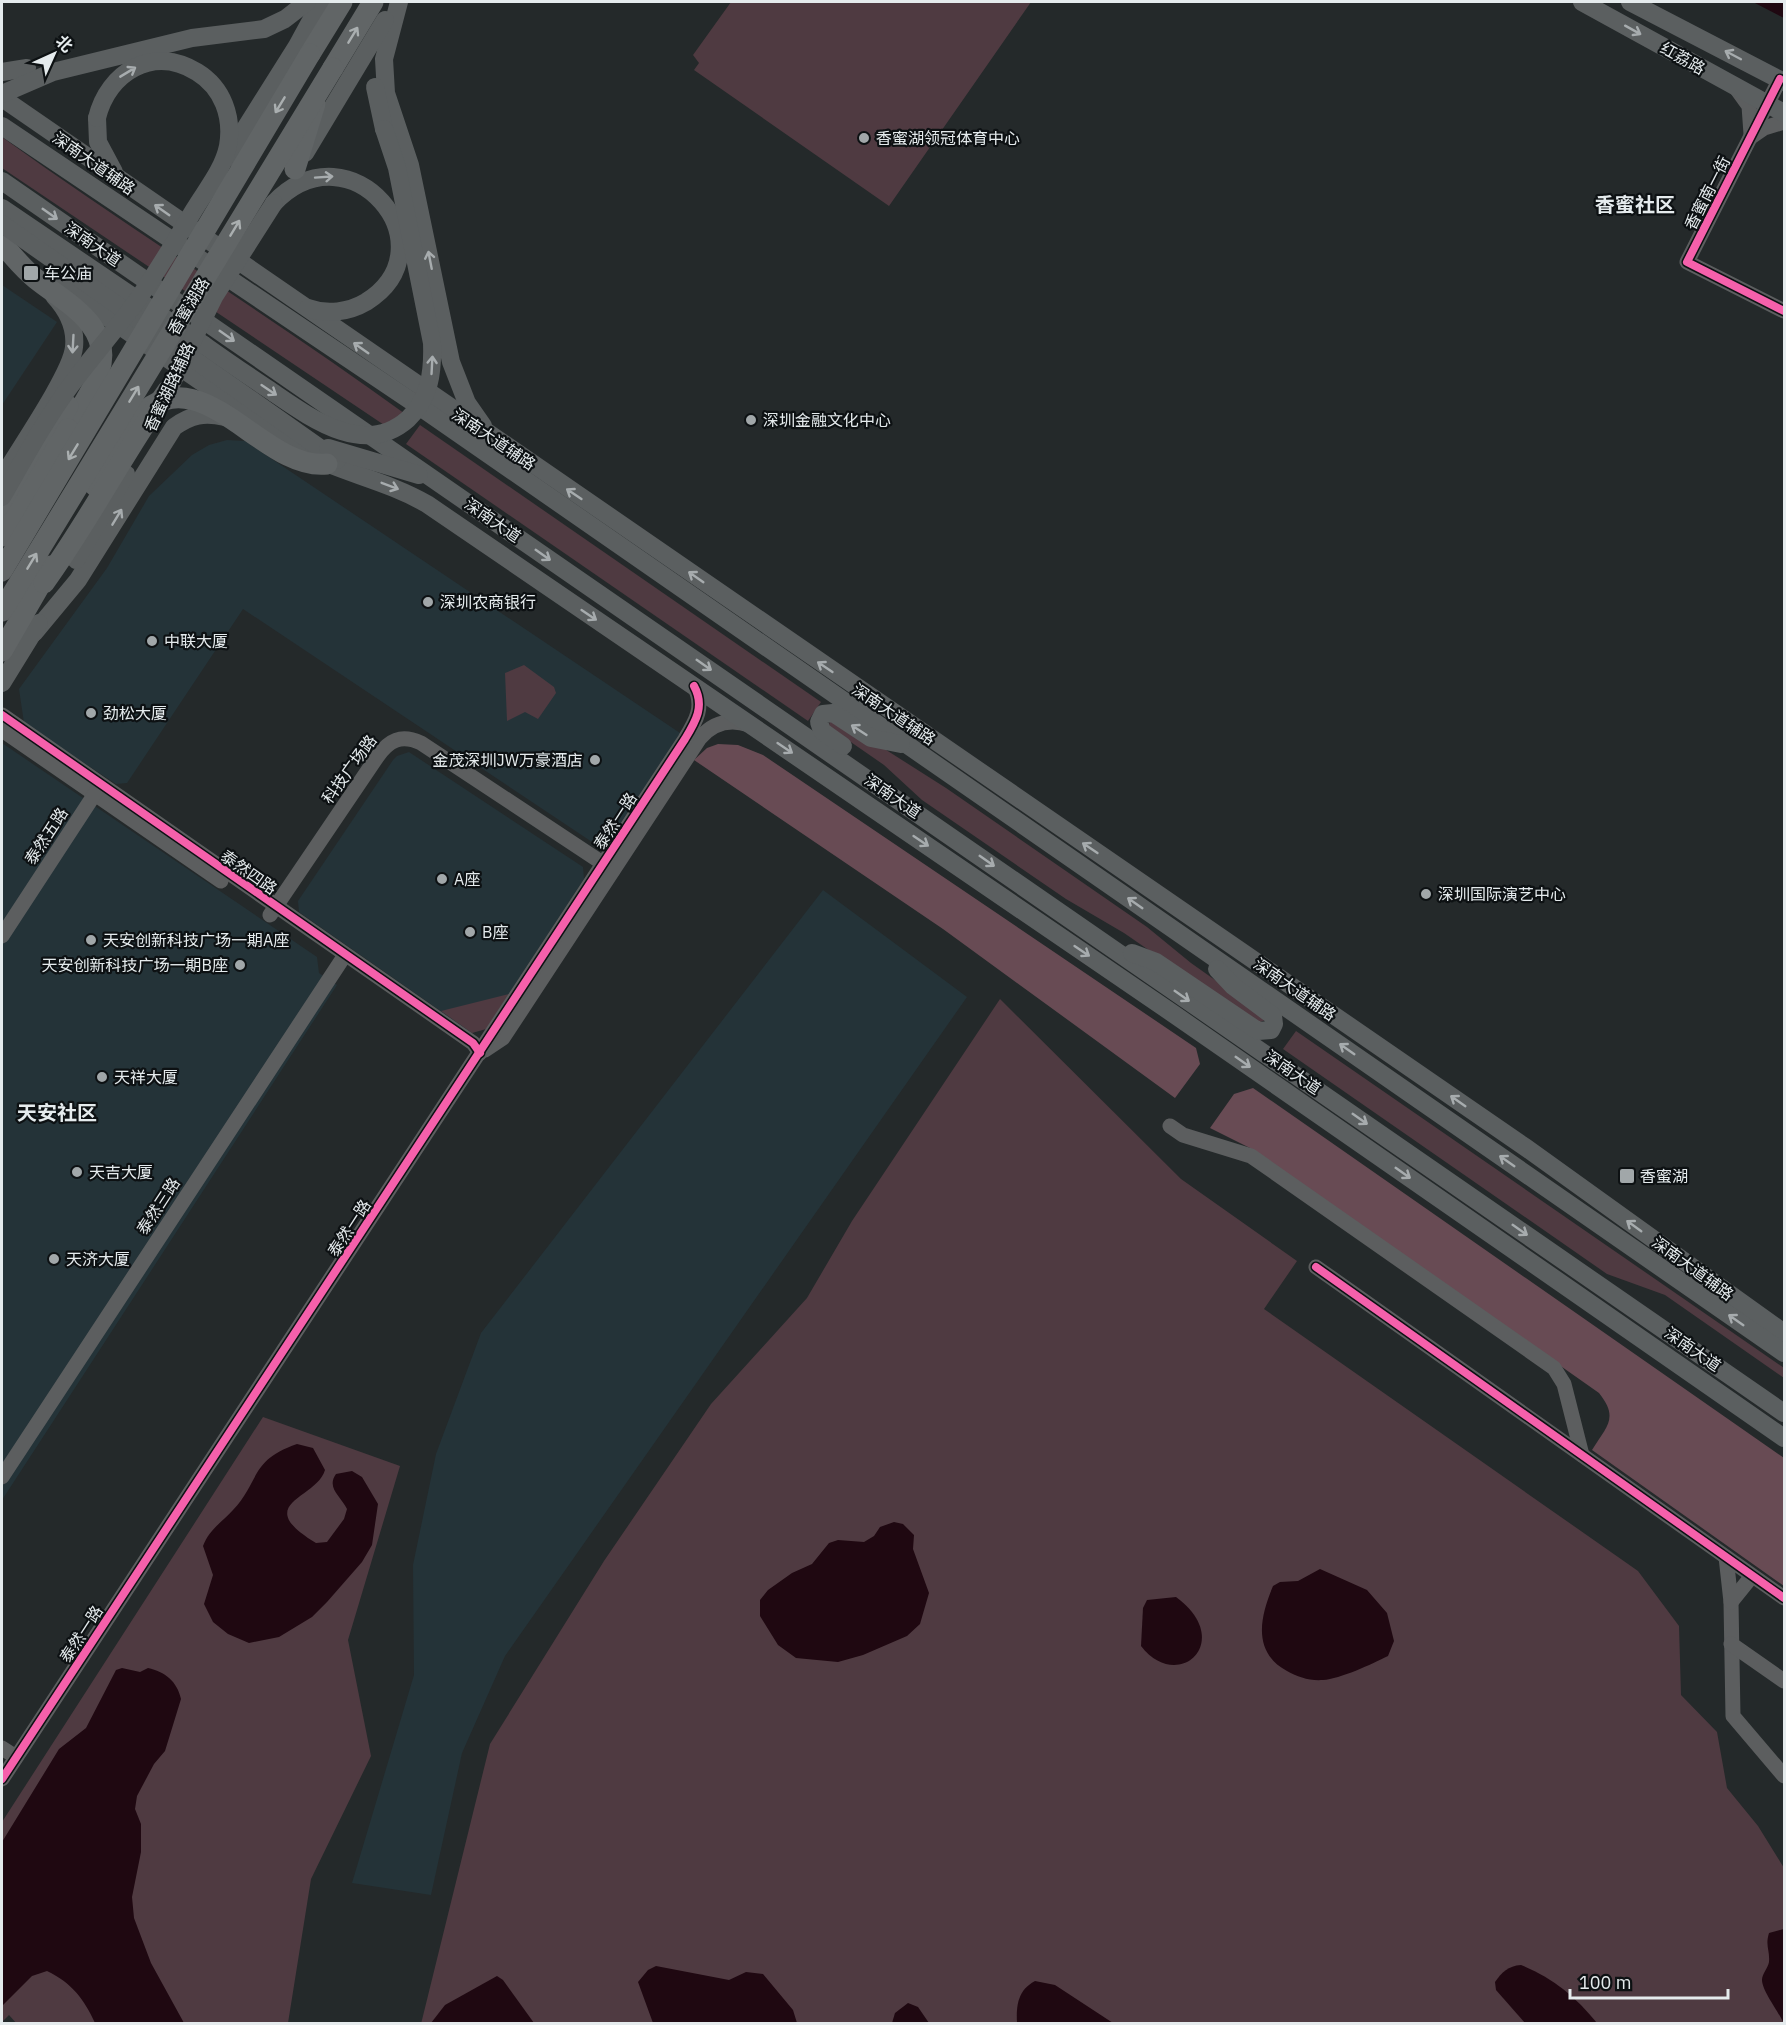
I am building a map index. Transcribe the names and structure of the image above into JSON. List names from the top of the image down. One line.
{"streets":{"highway":["香蜜湖路"],"main road":["红荔路","深南大道辅路","深南大道","香蜜湖路辅路"],"street":["香蜜南一街","科技广场路","泰然一路","泰然五路","泰然四路","泰然三路"]},"crossings":[["红荔路","香蜜南一街"],["香蜜湖路","香蜜湖路辅路"],["科技广场路","泰然一路"],["科技广场路","泰然四路"],["泰然一路","泰然四路"],["泰然五路","泰然四路"],["泰然四路","泰然三路"]],"districts":["香蜜社区","天安社区"],"places":{"other":["香蜜湖领冠体育中心","深圳金融文化中心","深圳农商银行","中联大厦","劲松大厦","金茂深圳JW万豪酒店","A座","深圳国际演艺中心","B座","天安创新科技广场一期A座","天安创新科技广场一期B座","天祥大厦","天吉大厦","天济大厦"],"transit":["车公庙","香蜜湖"]},"scale_bar":"100 m","north":"top right"}
